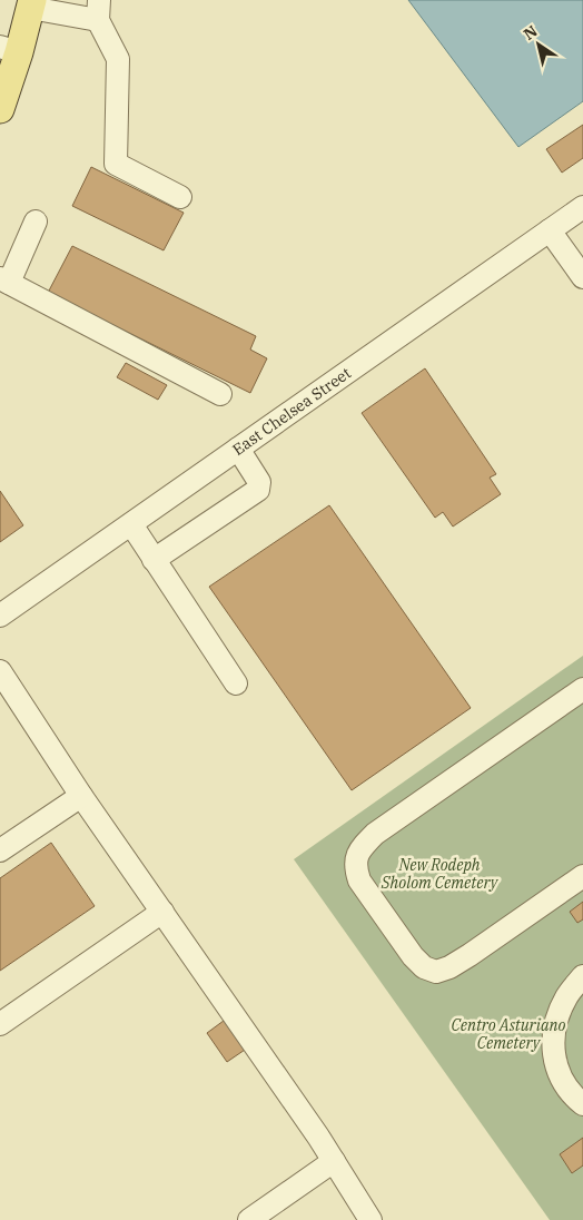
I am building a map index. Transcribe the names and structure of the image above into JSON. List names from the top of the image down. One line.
{"streets":{"street":["East Chelsea Street"]},"parks":["New Rodeph Sholom Cemetery","Centro Asturiano Cemetery"],"north":"top left"}
